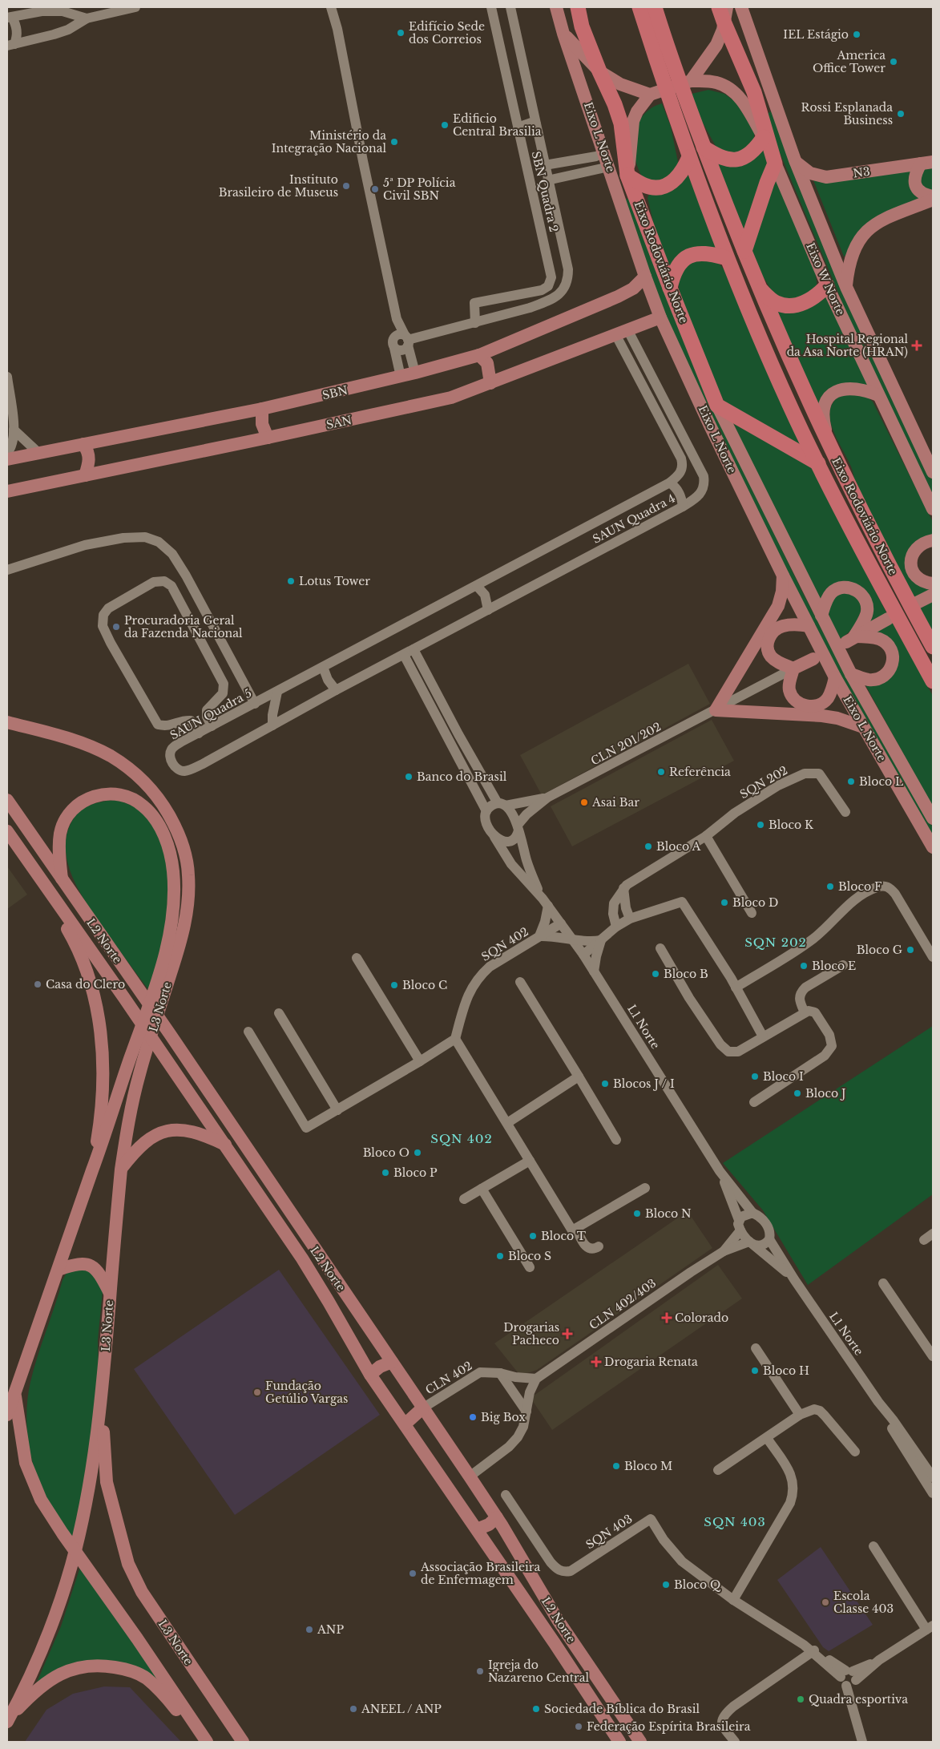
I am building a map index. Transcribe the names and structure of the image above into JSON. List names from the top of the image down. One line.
{"streets":{"highway":["Eixo Rodoviário Norte"],"main road":["Eixo L Norte","N3","Eixo W Norte","SBN","SAN","L2 Norte","L3 Norte"],"street":["SBN Quadra 2","SAUN Quadra 4","SAUN Quadra 5","CLN 201/202","SQN 202","SQN 402","L1 Norte","CLN 402/403","CLN 402","SQN 403"]},"crossings":[["Eixo L Norte","SBN Quadra 2"],["Eixo L Norte","Eixo Rodoviário Norte"],["Eixo L Norte","SBN"],["Eixo L Norte","SAN"],["N3","Eixo W Norte"],["SAN","SAUN Quadra 4"],["SAUN Quadra 4","SAUN Quadra 5"],["CLN 201/202","L1 Norte"],["L2 Norte","L3 Norte"],["L2 Norte","CLN 402"],["SQN 402","L1 Norte"],["L1 Norte","CLN 402/403"],["CLN 402/403","CLN 402"]],"districts":["SQN 202","SQN 402","SQN 403"],"places":{"other":["Edifício Sede dos Correios","IEL Estágio","America Office Tower","Rossi Esplanada Business","Edificio Central Brasilia","Ministério da Integração Nacional","Instituto Brasileiro de Museus","5ª DP Polícia Civil SBN","Lotus Tower","Procuradoria Geral da Fazenda Nacional","Referência","Banco do Brasil","Bloco L","Asai Bar","Bloco K","Bloco A","Bloco F","Bloco D","Bloco G","Bloco E","Bloco B","Casa do Clero","Bloco C","Bloco I","Blocos J / I","Bloco J","Bloco O","Bloco P","Bloco N","Bloco T","Bloco S","Bloco H","Fundação Getúlio Vargas","Big Box","Bloco M","Associação Brasileira de Enfermagem","Bloco Q","Escola Classe 403","ANP","Igreja do Nazareno Central","Quadra esportiva","ANEEL / ANP","Sociedade Bíblica do Brasil","Federação Espírita Brasileira"],"health":["Hospital Regional da Asa Norte (HRAN)","Colorado","Drogarias Pacheco","Drogaria Renata"]}}
